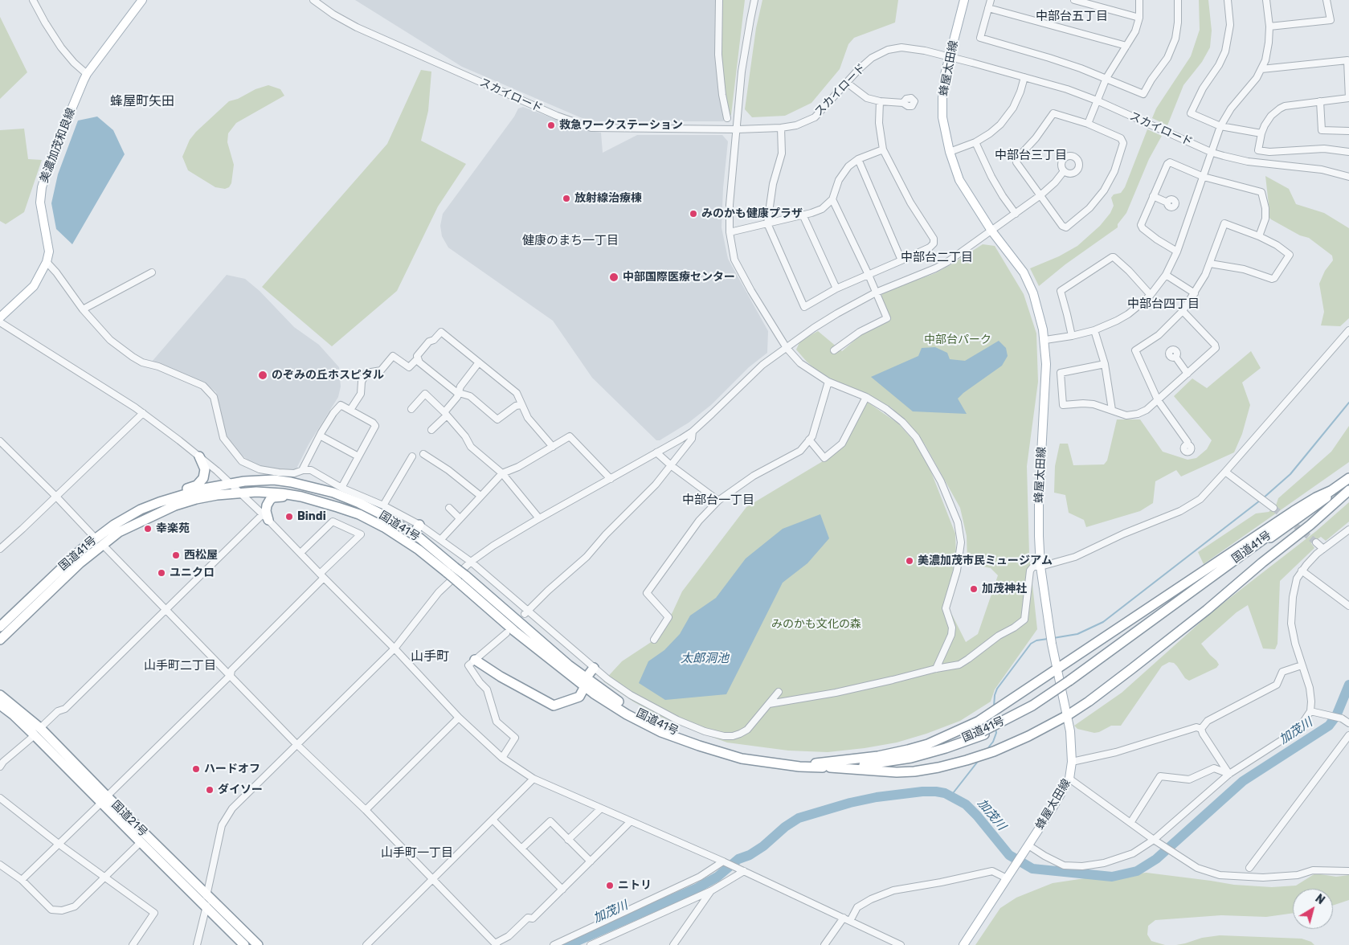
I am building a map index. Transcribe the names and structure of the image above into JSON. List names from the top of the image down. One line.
{"streets":{"highway":["国道41号","国道21号"],"main road":["蜂屋太田線","美濃加茂和良線"],"street":["スカイロード"]},"crossings":[["蜂屋太田線","スカイロード"]],"districts":["中部台五丁目","蜂屋町矢田","中部台三丁目","健康のまち一丁目","中部台二丁目","中部台四丁目","中部台一丁目","山手町","山手町二丁目","山手町一丁目"],"water":["太郎洞池","加茂川"],"parks":["中部台パーク","みのかも文化の森"],"places":["救急ワークステーション","放射線治療棟","みのかも健康プラザ","中部国際医療センター","のぞみの丘ホスピタル","Bindi","幸楽苑","西松屋","美濃加茂市民ミュージアム","ユニクロ","加茂神社","ハードオフ","ダイソー","ニトリ"],"north":"top right"}
